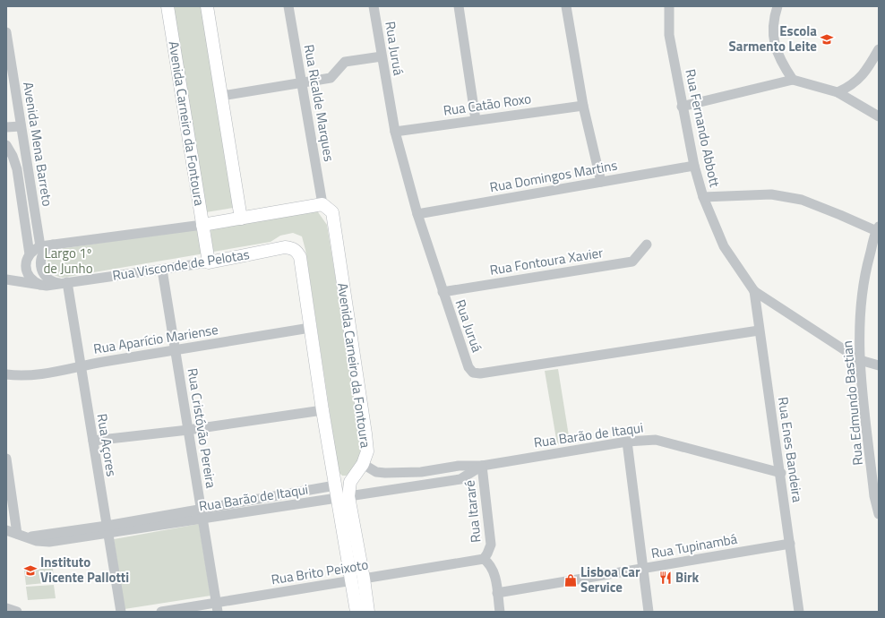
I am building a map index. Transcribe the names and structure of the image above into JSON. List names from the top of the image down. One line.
{"streets":{"main road":["Avenida Carneiro da Fontoura","Rua Visconde de Pelotas"],"street":["Rua Juruá","Rua Ricalde Marques","Rua Catão Roxo","Rua Fernando Abbott","Avenida Mena Barreto","Rua Domingos Martins","Rua Fontoura Xavier","Rua Aparício Mariense","Rua Edmundo Bastian","Rua Cristóvão Pereira","Rua Barão de Itaqui","Rua Açores","Rua Enes Bandeira","Rua Itararé","Rua Tupinambá","Rua Brito Peixoto"]},"crossings":[["Rua Juruá","Rua Catão Roxo"],["Rua Juruá","Rua Domingos Martins"],["Rua Juruá","Rua Fontoura Xavier"],["Rua Juruá","Rua Enes Bandeira"],["Rua Ricalde Marques","Avenida Carneiro da Fontoura"],["Avenida Carneiro da Fontoura","Rua Visconde de Pelotas"],["Avenida Carneiro da Fontoura","Rua Aparício Mariense"],["Avenida Carneiro da Fontoura","Rua Barão de Itaqui"],["Avenida Carneiro da Fontoura","Rua Brito Peixoto"],["Rua Fernando Abbott","Rua Domingos Martins"],["Rua Fernando Abbott","Rua Edmundo Bastian"],["Rua Fernando Abbott","Rua Enes Bandeira"],["Avenida Mena Barreto","Rua Visconde de Pelotas"],["Rua Visconde de Pelotas","Rua Cristóvão Pereira"],["Rua Visconde de Pelotas","Rua Açores"],["Rua Aparício Mariense","Rua Cristóvão Pereira"],["Rua Aparício Mariense","Rua Açores"],["Rua Cristóvão Pereira","Rua Barão de Itaqui"],["Rua Cristóvão Pereira","Rua Brito Peixoto"],["Rua Barão de Itaqui","Rua Açores"],["Rua Barão de Itaqui","Rua Enes Bandeira"],["Rua Barão de Itaqui","Rua Itararé"],["Rua Enes Bandeira","Rua Tupinambá"],["Rua Itararé","Rua Tupinambá"],["Rua Itararé","Rua Brito Peixoto"]],"parks":["Largo 1º de Junho"],"places":{"school or university":["Escola Sarmento Leite","Instituto Vicente Pallotti"],"restaurant":["Birk"],"shop":["Lisboa Car Service"]}}
